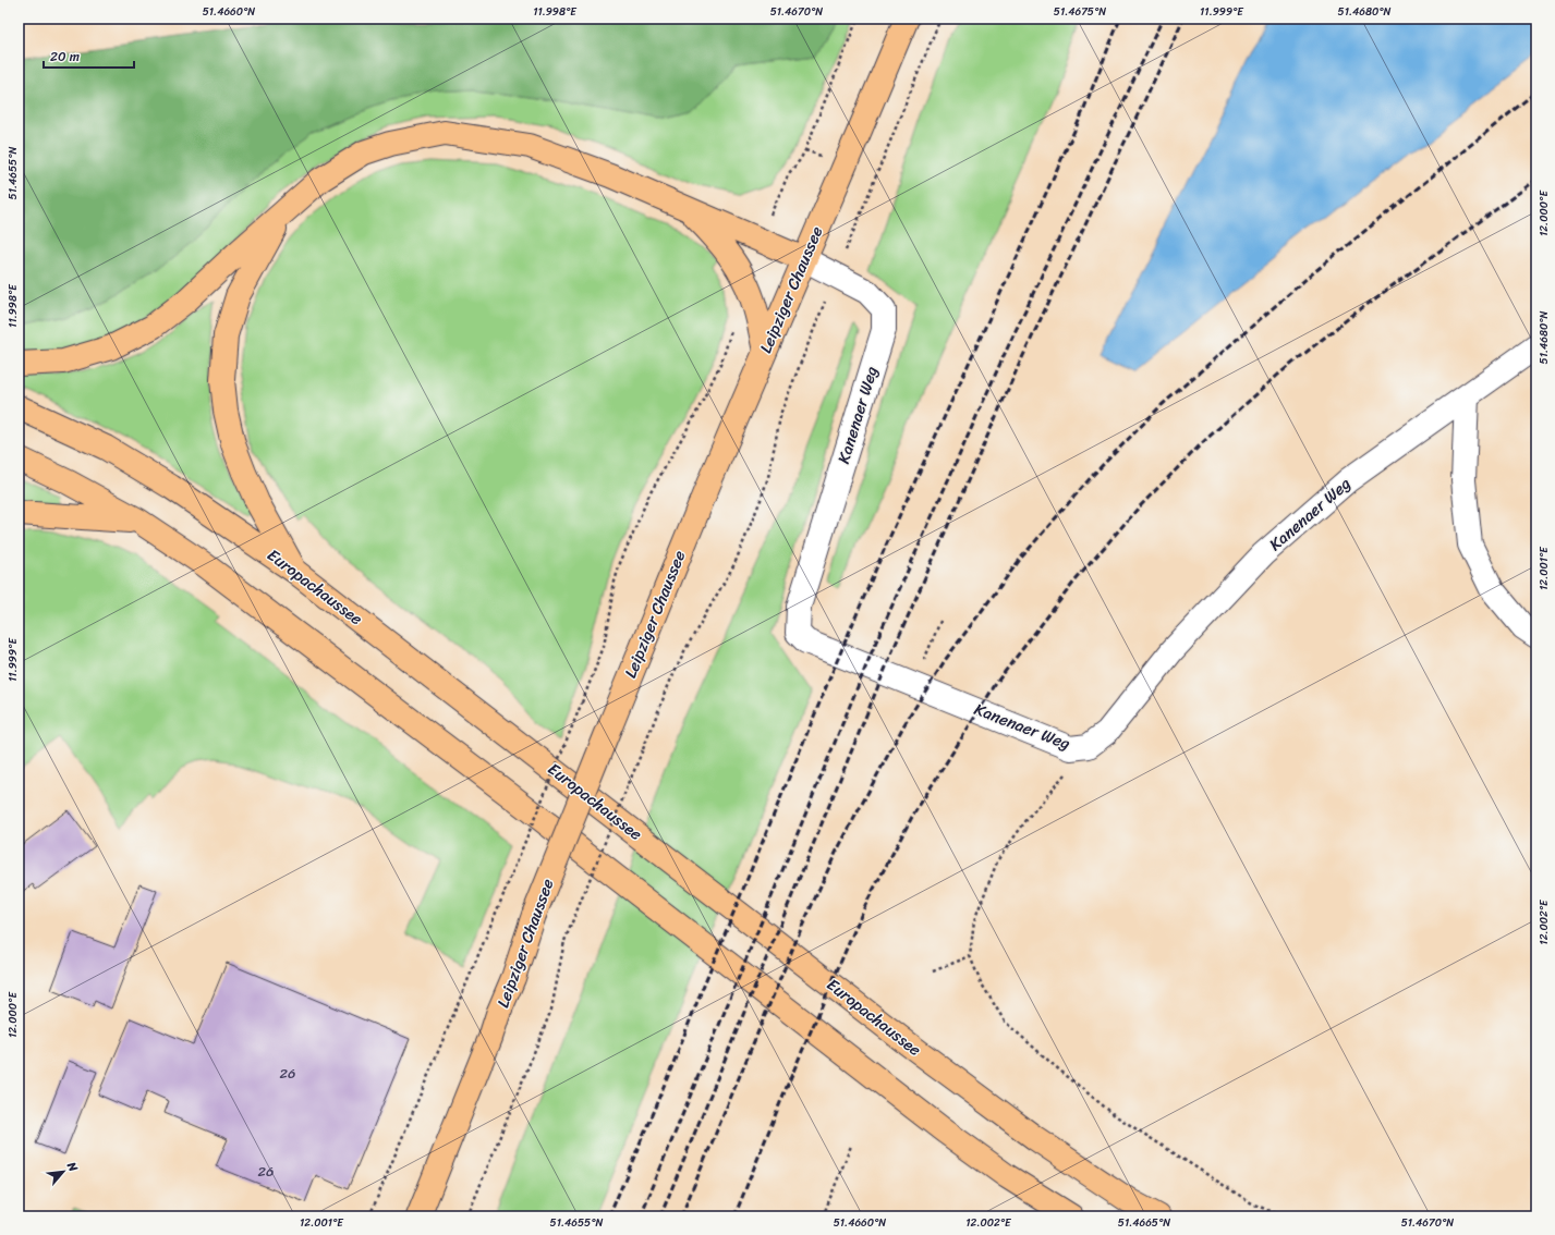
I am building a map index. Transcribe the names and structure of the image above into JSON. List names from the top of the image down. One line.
{"streets":{"main road":["Leipziger Chaussee","Europachaussee"],"street":["Kanenaer Weg"]},"crossings":[["Leipziger Chaussee","Kanenaer Weg"]],"house_numbers":["26","26"],"scale_bar":"20 m","north":"top right","coordinates":["51.4660°N","11.998°E","51.4670°N","51.4675°N","11.999°E","51.4680°N","51.4655°N","12.000°E","12.001°E","12.002°E","51.4665°N"]}
